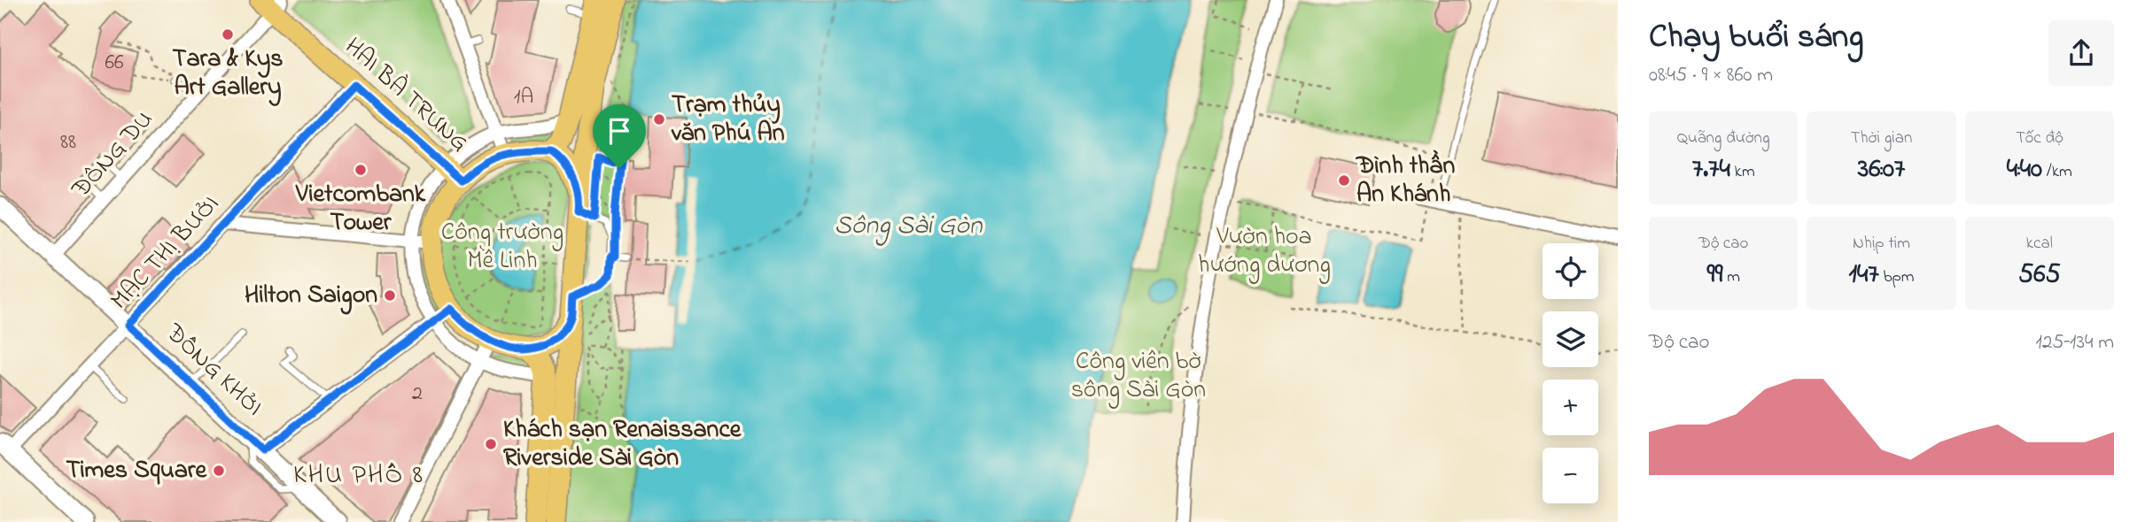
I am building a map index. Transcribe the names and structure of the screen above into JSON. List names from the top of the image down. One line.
{"streets":{"main road":["HAI BÀ TRƯNG"],"street":["ĐÔNG DU","MẠC THỊ BƯỞI","ÐỒNG KHỞI"]},"crossings":[["HAI BÀ TRƯNG","ĐÔNG DU"],["HAI BÀ TRƯNG","MẠC THỊ BƯỞI"],["ĐÔNG DU","ÐỒNG KHỞI"],["MẠC THỊ BƯỞI","ÐỒNG KHỞI"]],"districts":["KHU PHỐ 8"],"water":["Sông Sài Gòn"],"parks":["Công trường Mê Linh","Vườn hoa hướng dương","Công viên bờ sông Sài Gòn"],"places":["Tara & Kys Art Gallery","Trạm thủy văn Phú An","Vietcombank Tower","Đình thần An Khánh","Hilton Saigon","Khách sạn Renaissance Riverside Sài Gòn","Times Square"],"house_numbers":["66","1A","88","2"],"page":{"heading":["Chạy buổi sáng","08:45 · 9 × 860 m"],"stats":[["Quãng đường","7.74 km"],["Thời gian","36:07"],["Tốc độ","4:40 /km"],["Độ cao","99 m"],["Nhịp tim","147 bpm"],["kcal","565"]],"map_buttons":["+","−"],"chart":["Độ cao","125–134 m"]}}
